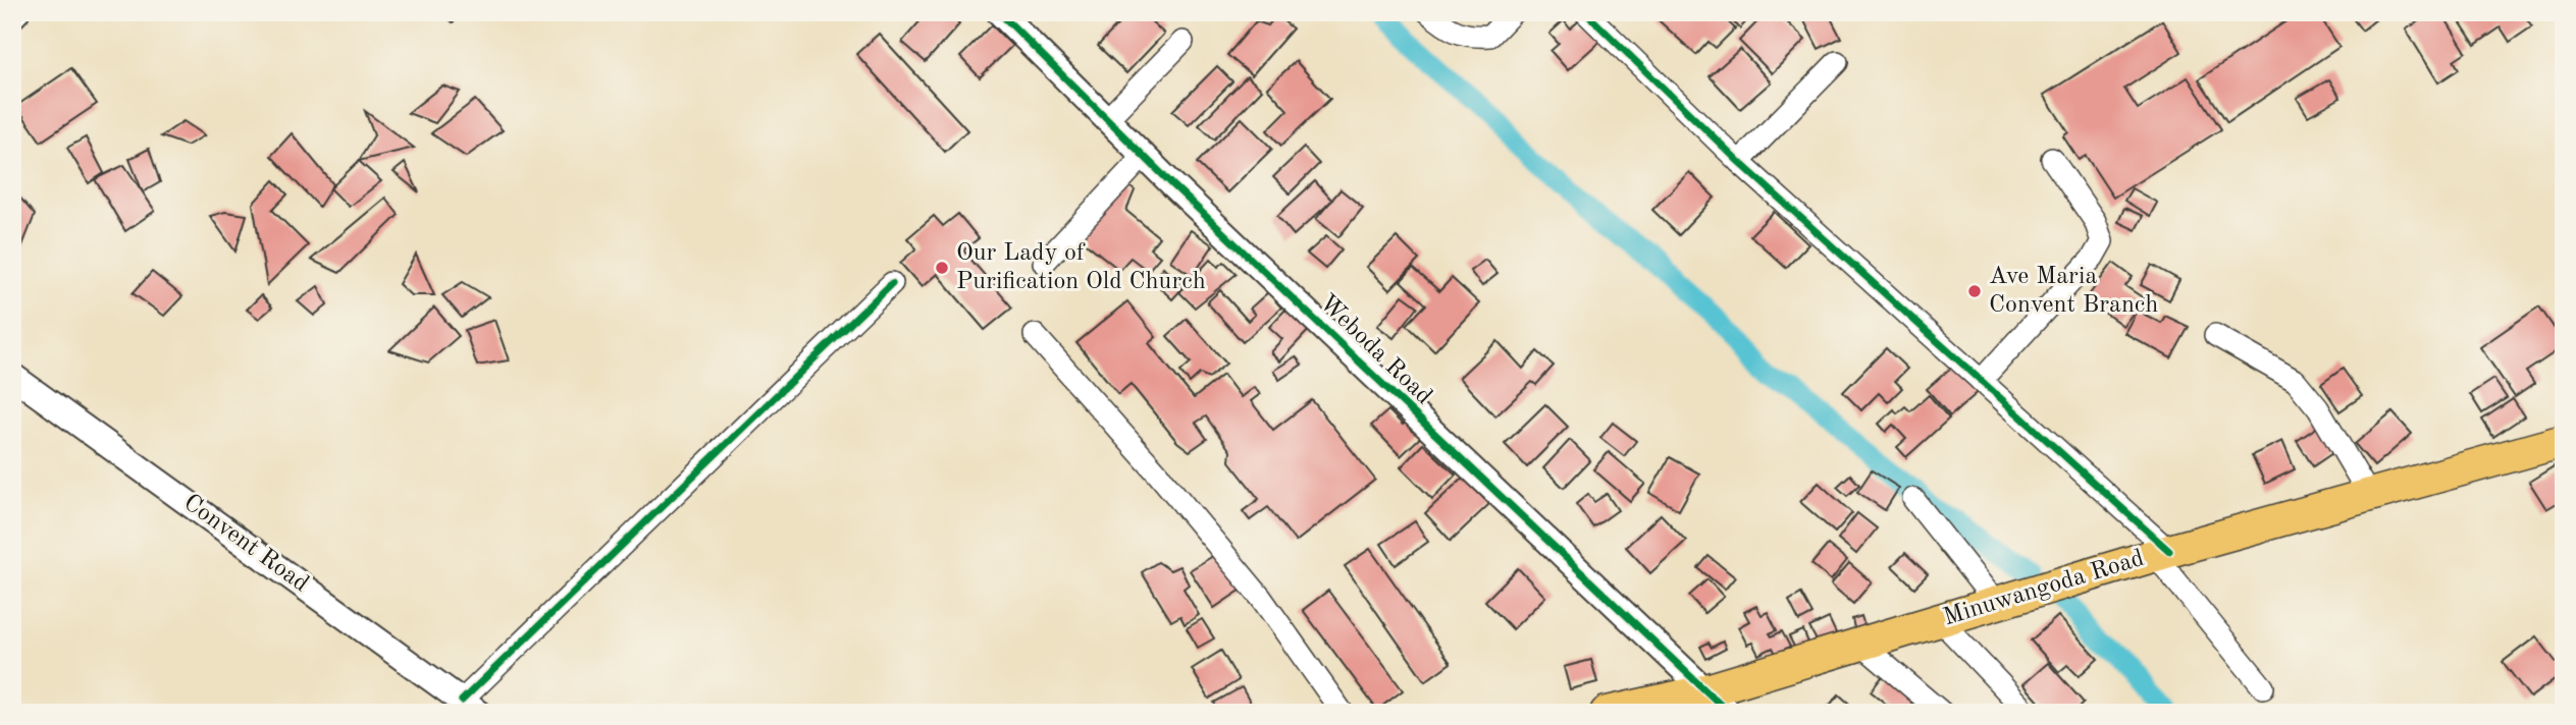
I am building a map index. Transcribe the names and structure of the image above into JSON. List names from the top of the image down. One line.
{"streets":{"main road":["Minuwangoda Road"],"street":["Weboda Road","Convent Road"]},"crossings":[["Weboda Road","Minuwangoda Road"]],"places":["Our Lady of Purification Old Church","Ave Maria Convent Branch"]}
